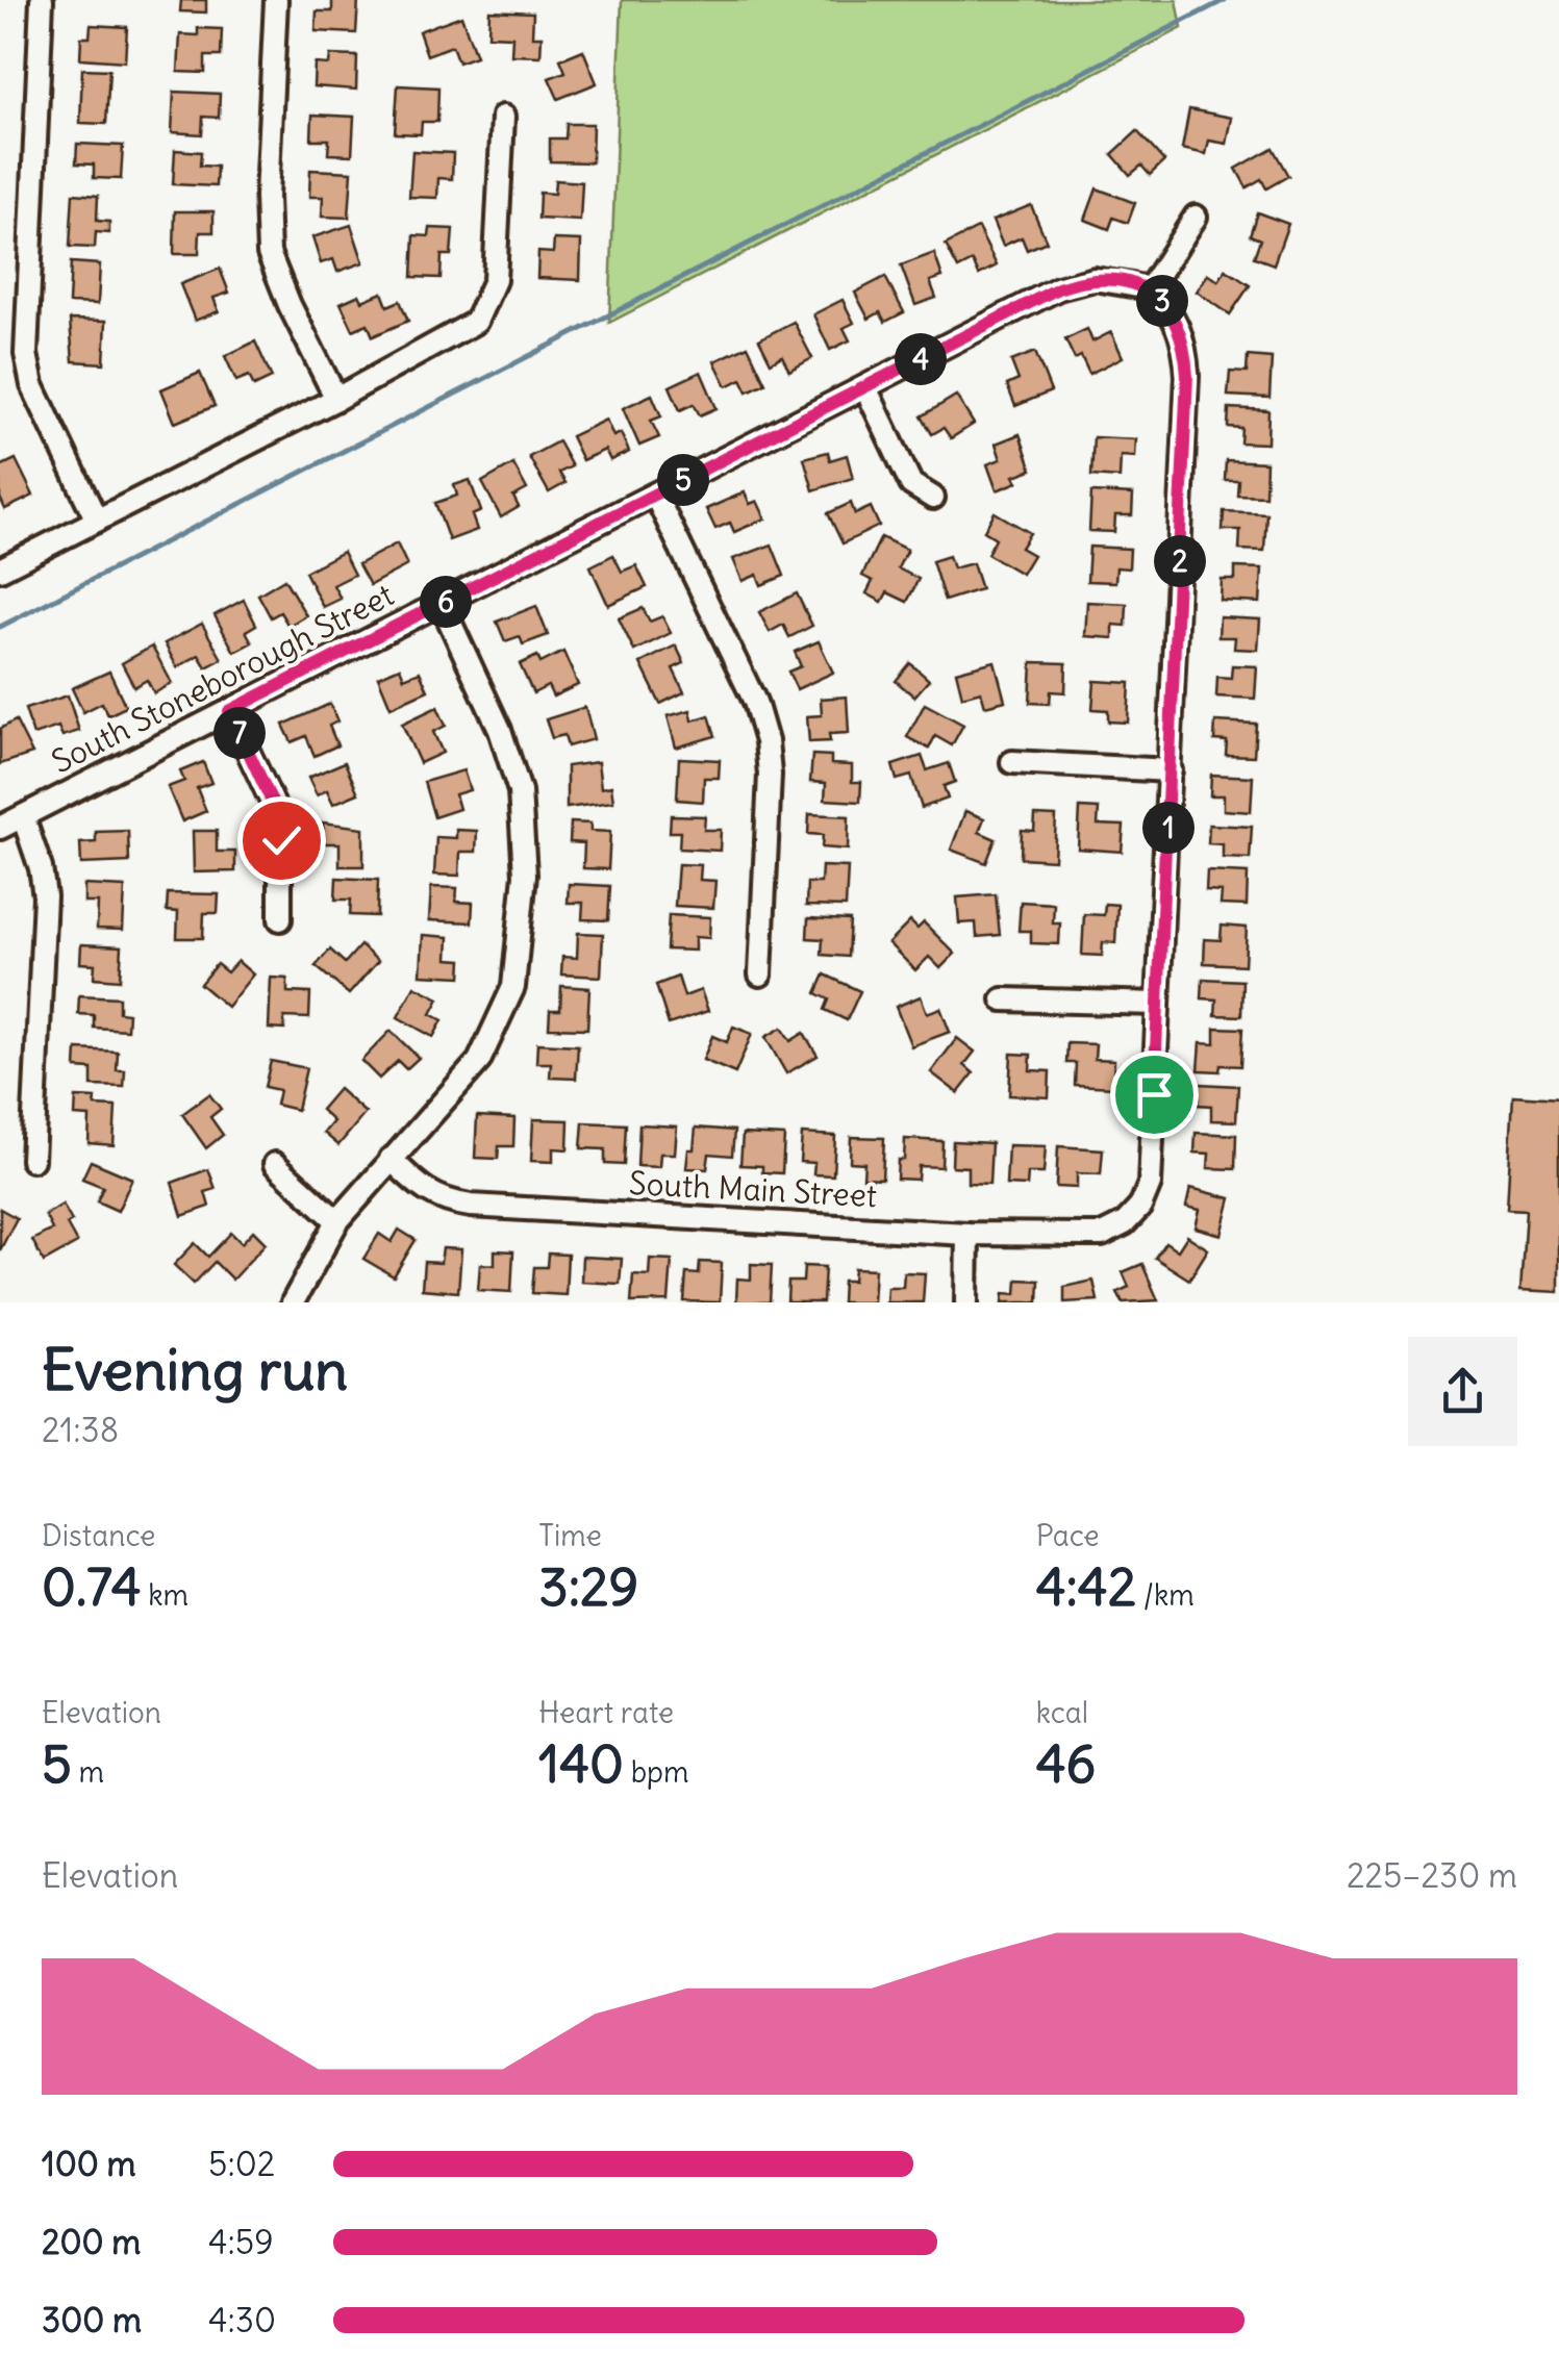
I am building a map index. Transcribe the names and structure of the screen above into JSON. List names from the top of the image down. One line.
{"streets":{"street":["South Stoneborough Street","South Main Street"]},"page":{"pins":["3","4","5","2","6","7","1"],"heading":["Evening run","21:38"],"stats":[["Distance","0.74 km"],["Time","3:29"],["Pace","4:42 /km"],["Elevation","5 m"],["Heart rate","140 bpm"],["kcal","46"]],"chart":["Elevation","225–230 m"],"list":[{"name":"100 m","note":"5:02"},{"name":"200 m","note":"4:59"},{"name":"300 m","note":"4:30"}]}}
